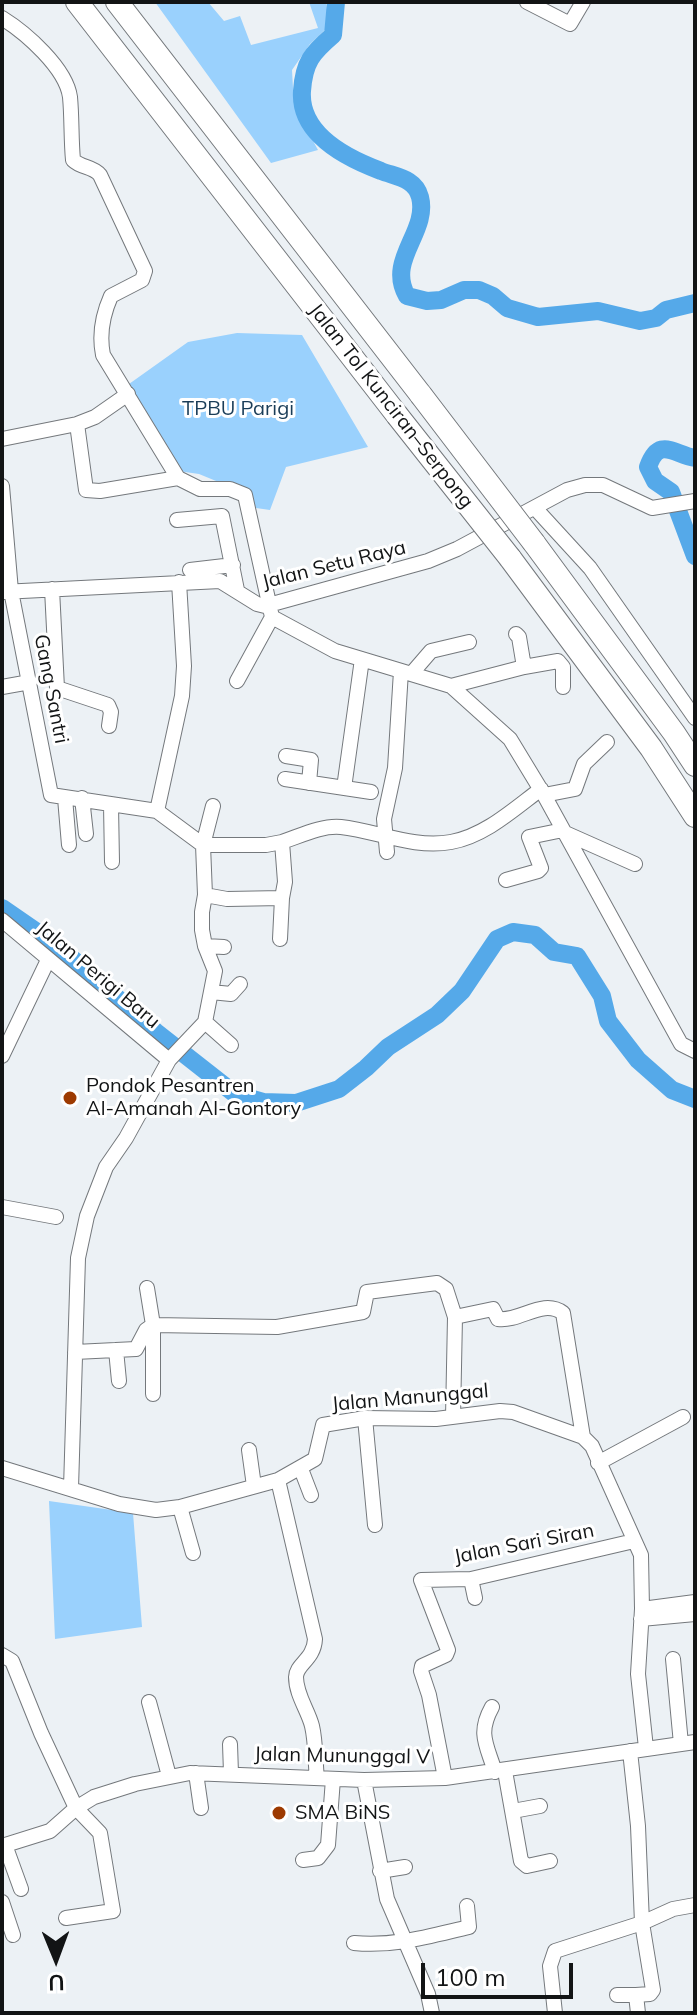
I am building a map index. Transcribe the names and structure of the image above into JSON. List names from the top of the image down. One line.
{"streets":{"highway":["Jalan Tol Kunciran–Serpong"],"street":["Jalan Setu Raya","Gang Santri","Jalan Perigi Baru","Jalan Manunggal","Jalan Sari Siran","Jalan Mununggal V"]},"crossings":[["Jalan Setu Raya","Gang Santri"],["Jalan Sari Siran","Jalan Mununggal V"]],"parks":["TPBU Parigi"],"places":["Pondok Pesantren Al-Amanah Al-Gontory","SMA BiNS"],"scale_bar":"100 m","north":"bottom"}
